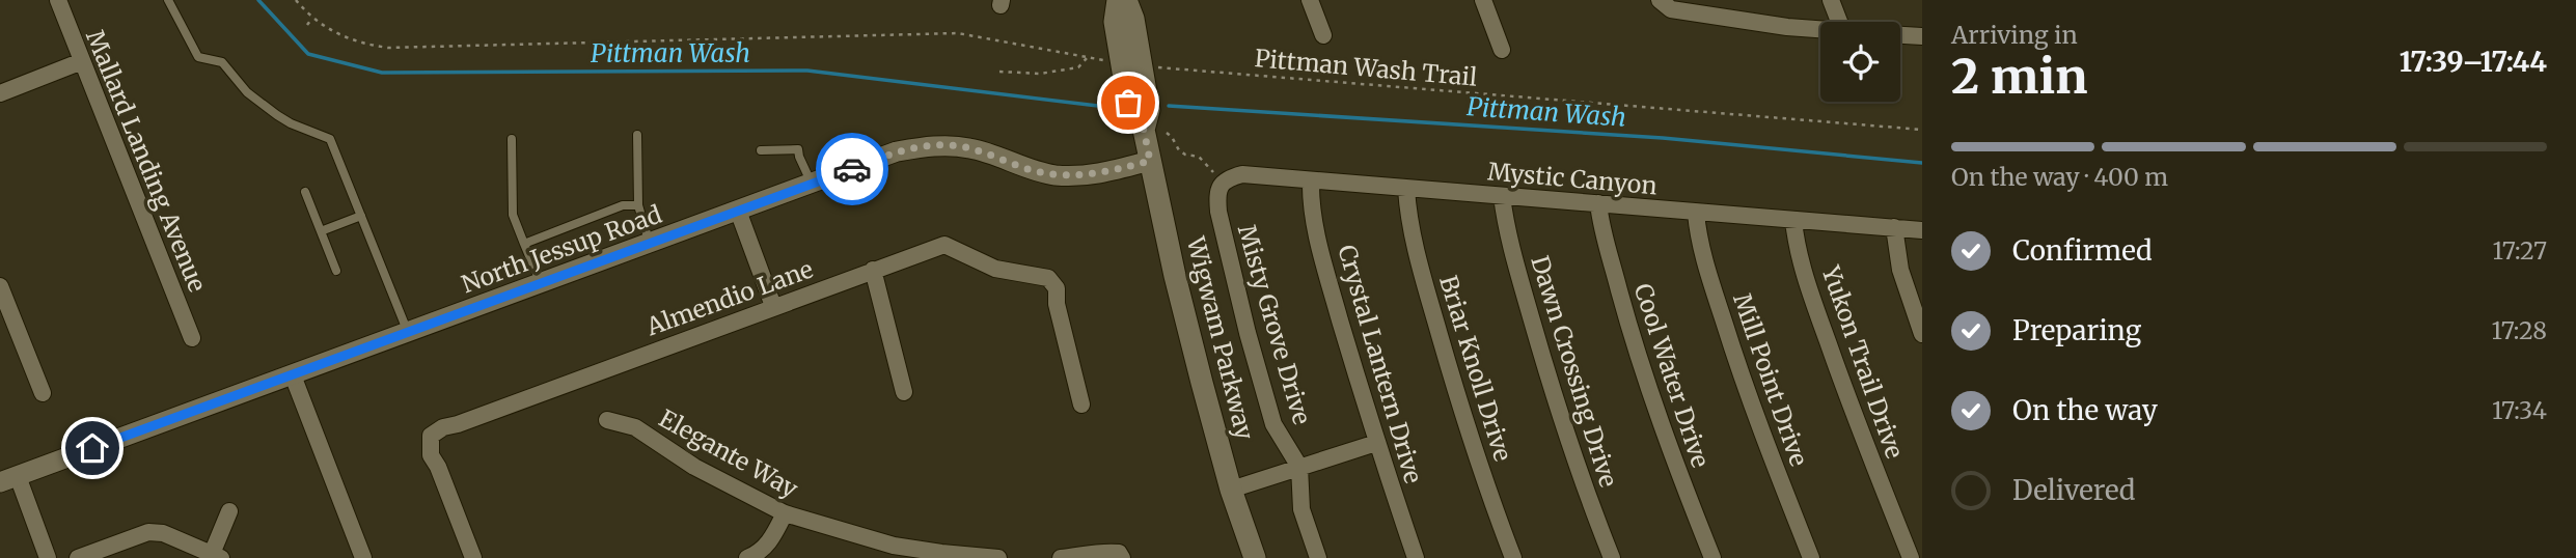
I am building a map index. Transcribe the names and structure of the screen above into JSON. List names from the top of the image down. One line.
{"streets":{"main road":["Wigwam Parkway"],"street":["Mallard Landing Avenue","Mystic Canyon","North Jessup Road","Almendio Lane","Misty Grove Drive","Yukon Trail Drive","Crystal Lantern Drive","Briar Knoll Drive","Dawn Crossing Drive","Cool Water Drive","Mill Point Drive","Elegante Way"],"path":["Pittman Wash Trail"]},"crossings":[["Mystic Canyon","Misty Grove Drive"],["Mystic Canyon","Yukon Trail Drive"],["Mystic Canyon","Crystal Lantern Drive"],["Mystic Canyon","Briar Knoll Drive"],["Mystic Canyon","Dawn Crossing Drive"],["Mystic Canyon","Cool Water Drive"],["Mystic Canyon","Mill Point Drive"],["North Jessup Road","Wigwam Parkway"]],"water":["Pittman Wash"],"page":{"heading":["2 min","Arriving in","17:39–17:44"],"bar":"On the way · 400 m","list":[["Confirmed","17:27"],["Preparing","17:28"],["On the way","17:34"],"Delivered"]}}
